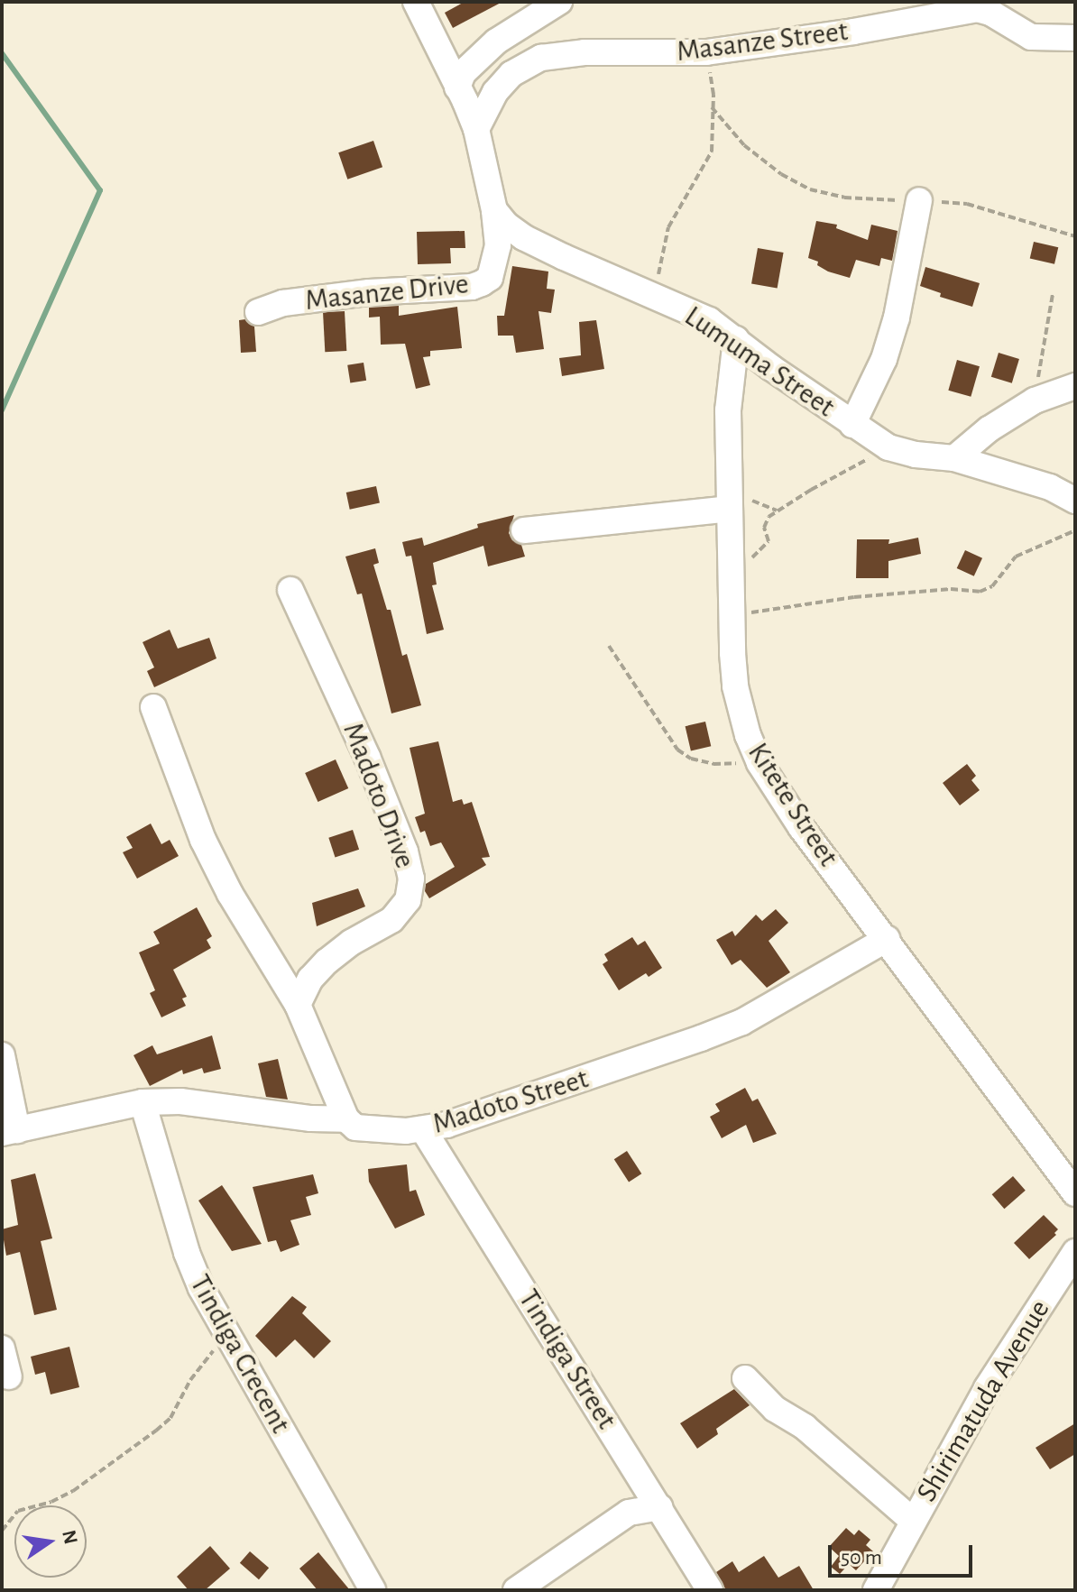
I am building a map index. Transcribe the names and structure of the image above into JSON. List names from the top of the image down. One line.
{"streets":{"street":["Masanze Street","Masanze Drive","Lumuma Street","Madoto Drive","Kitete Street","Madoto Street","Tindiga Crecent","Tindiga Street","Shirimatuda Avenue"]},"crossings":[["Masanze Drive","Lumuma Street"],["Lumuma Street","Kitete Street"],["Kitete Street","Madoto Street"],["Madoto Street","Tindiga Crecent"],["Madoto Street","Tindiga Street"]],"scale_bar":"50 m","north":"right"}
